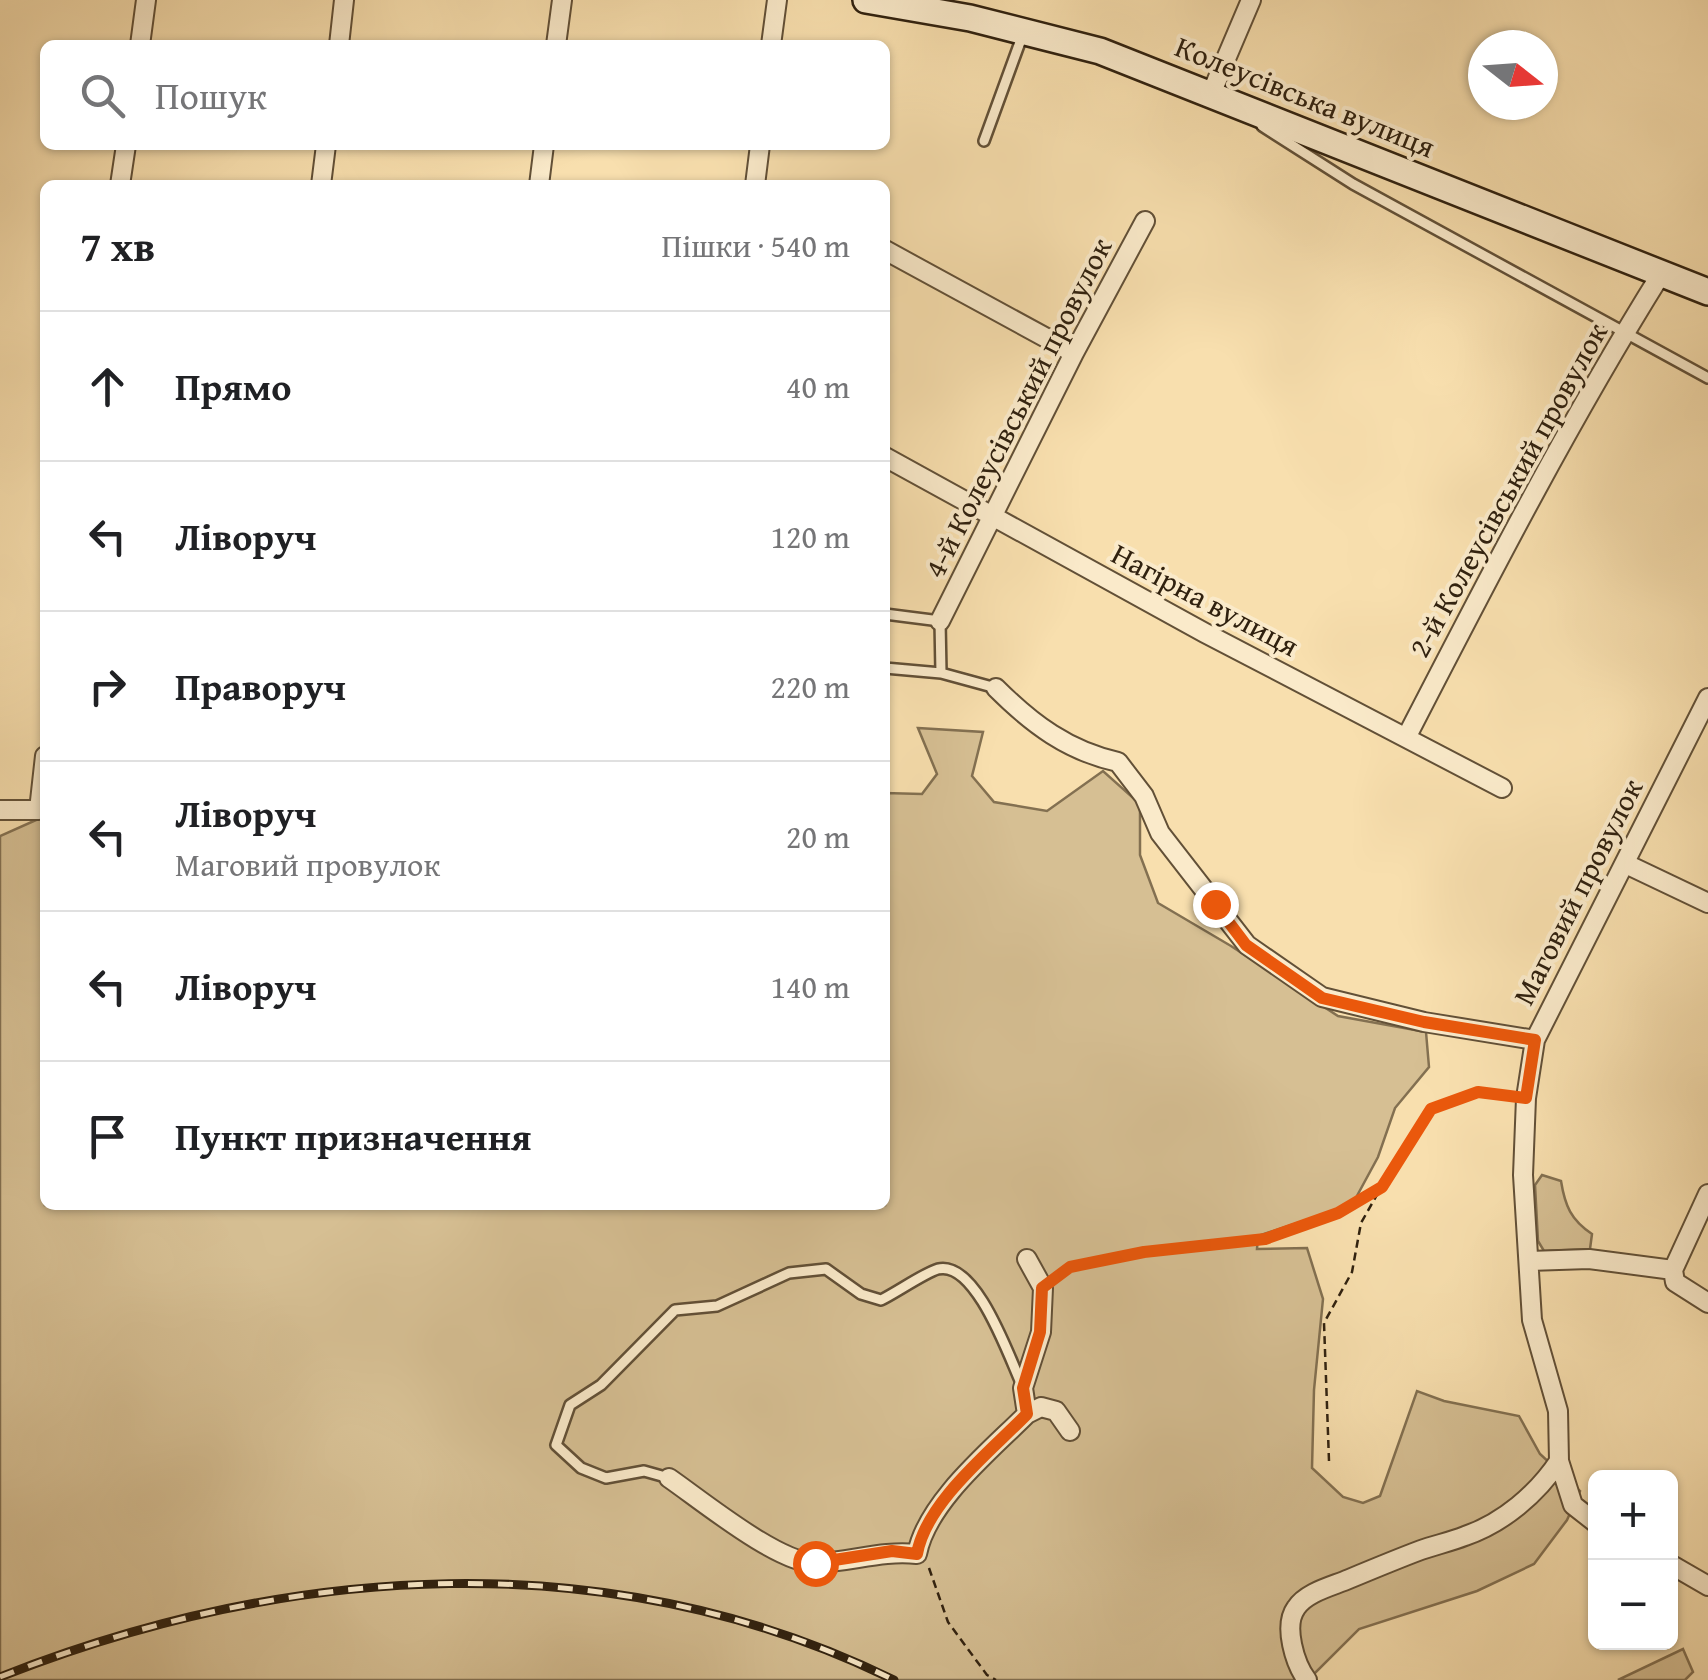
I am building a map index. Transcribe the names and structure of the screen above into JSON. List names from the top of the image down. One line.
{"streets":{"street":["Колеусівська вулиця","4-й Колеусівський провулок","2-й Колеусівський провулок","Нагірна вулиця","Маговий провулок"]},"crossings":[["Колеусівська вулиця","2-й Колеусівський провулок"],["4-й Колеусівський провулок","Нагірна вулиця"],["2-й Колеусівський провулок","Нагірна вулиця"]],"north":"right","page":{"search":"Пошук","heading":["7 хв","Пішки · 540 m"],"list":[["Прямо","40 m"],["Ліворуч","120 m"],["Праворуч","220 m"],["Ліворуч","Маговий провулок","20 m"],["Ліворуч","140 m"],"Пункт призначення"],"map_buttons":["+","−"]}}
